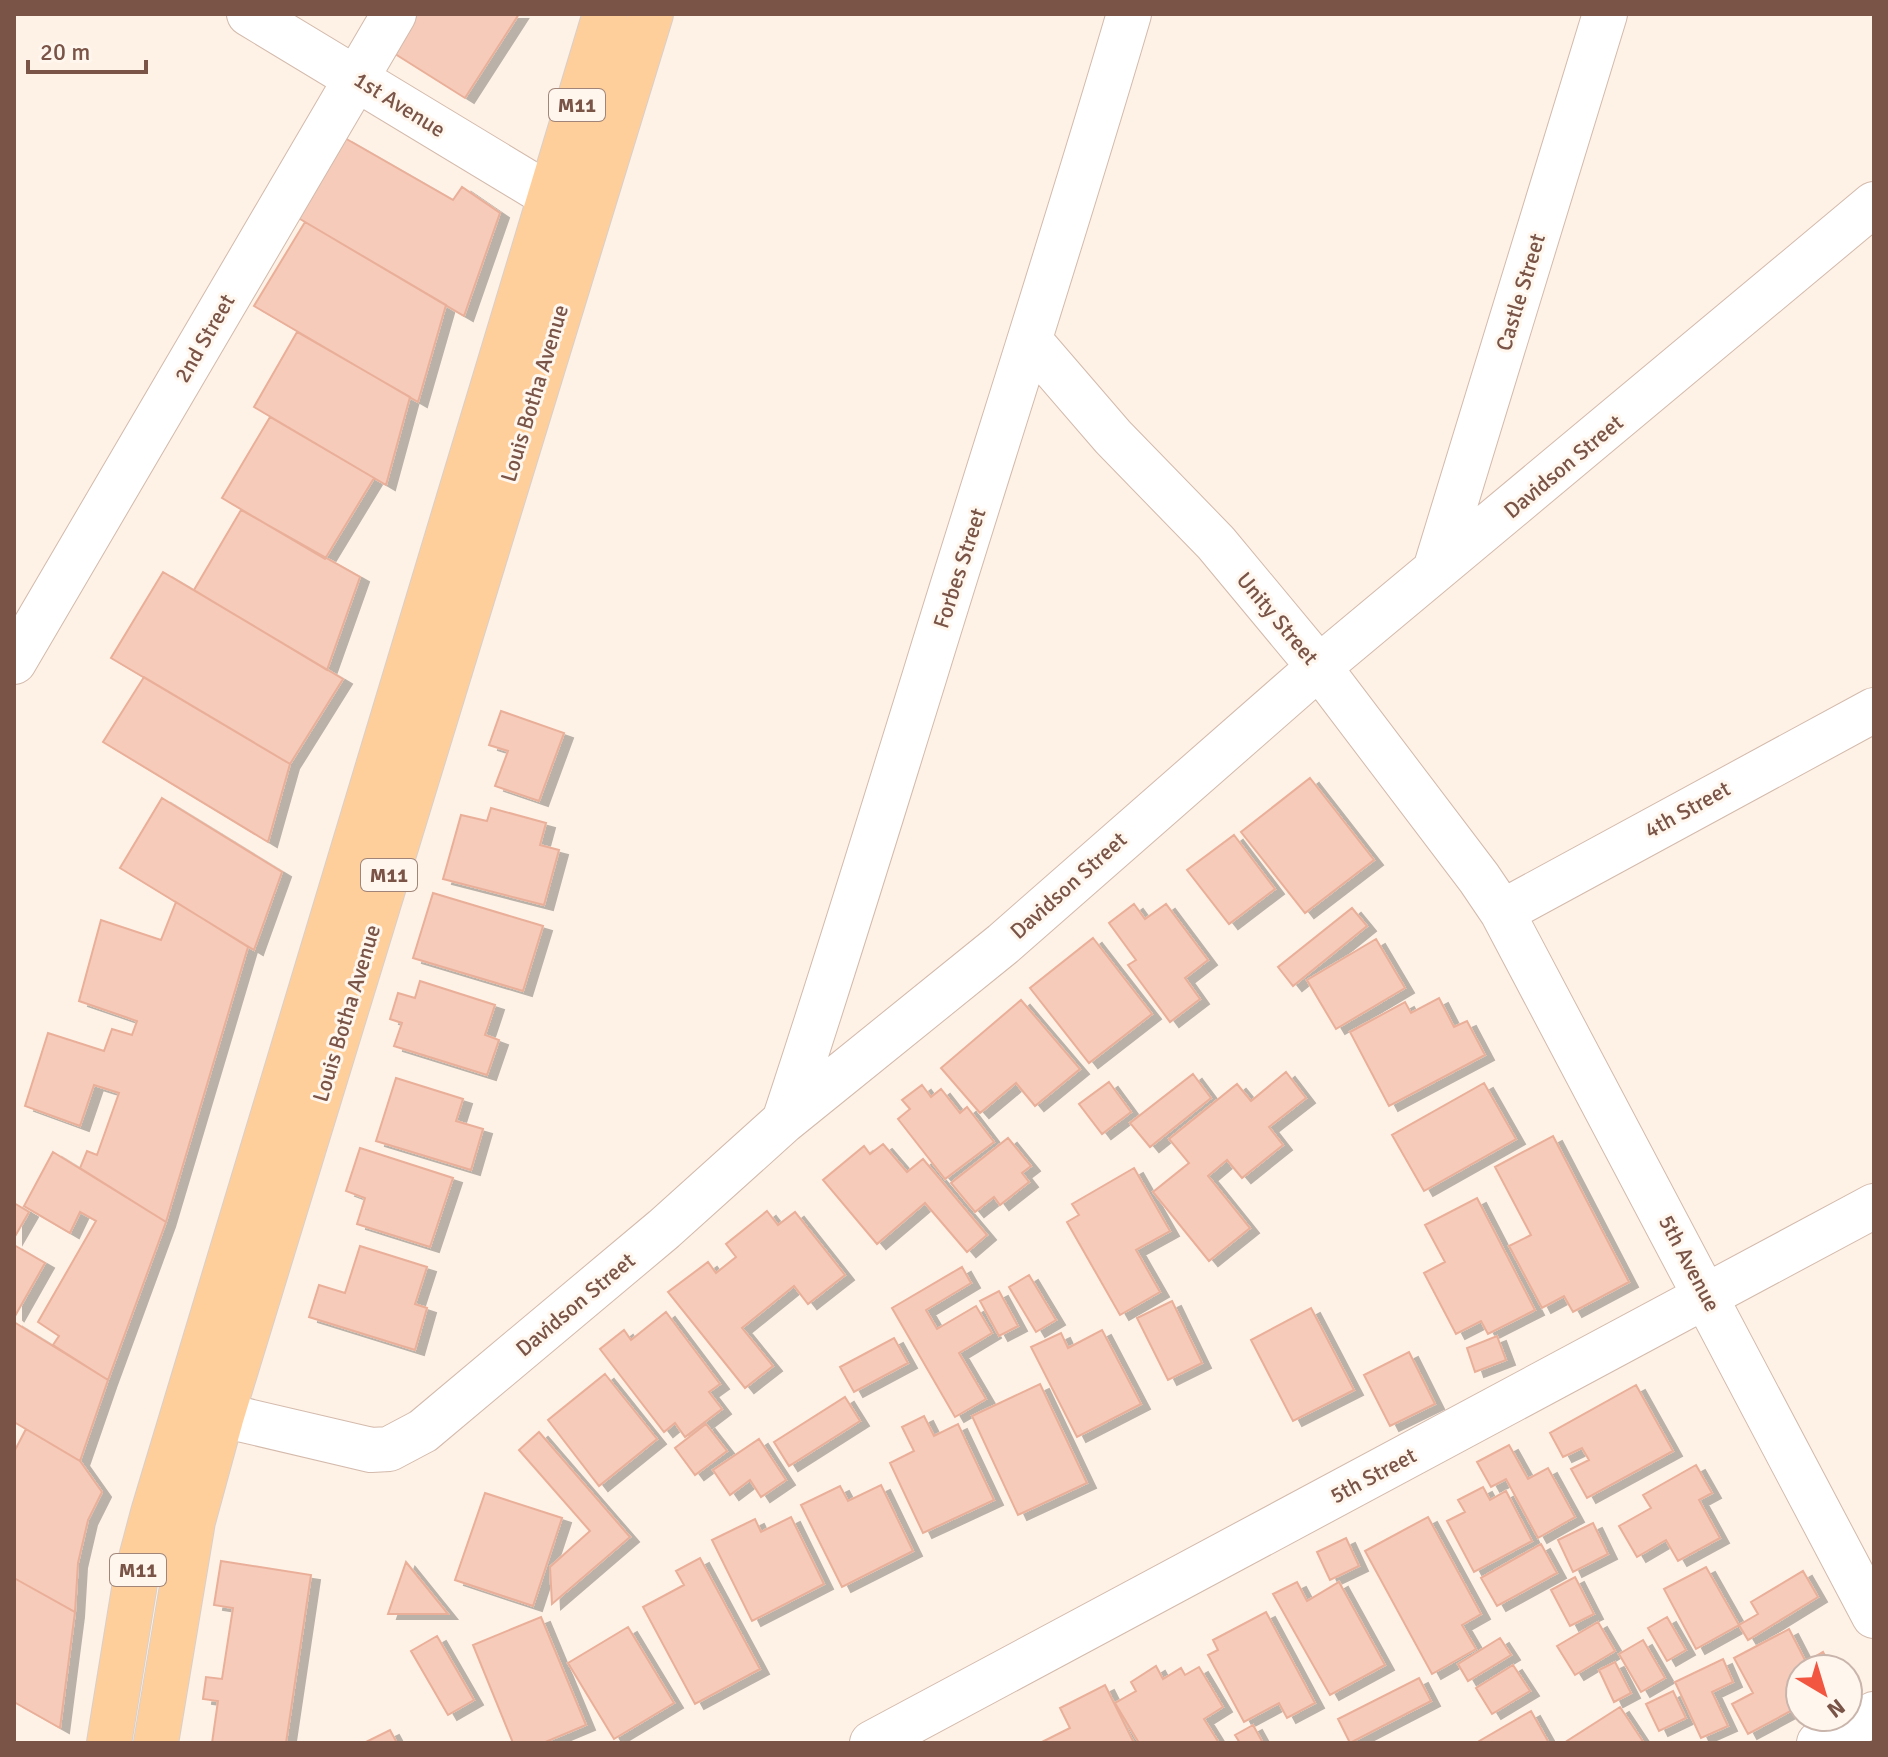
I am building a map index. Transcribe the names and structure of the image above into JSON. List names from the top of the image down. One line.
{"streets":{"main road":["M11","Louis Botha Avenue"],"street":["1st Avenue","Castle Street","2nd Street","Davidson Street","Forbes Street","Unity Street","4th Street","5th Avenue","5th Street"]},"crossings":[["1st Avenue","2nd Street"],["1st Avenue","Louis Botha Avenue"],["Castle Street","Davidson Street"],["Louis Botha Avenue","Davidson Street"],["Davidson Street","Forbes Street"],["Davidson Street","Unity Street"],["Forbes Street","Unity Street"],["Unity Street","4th Street"],["Unity Street","5th Avenue"],["4th Street","5th Avenue"],["5th Avenue","5th Street"]],"scale_bar":"20 m","north":"bottom right"}
